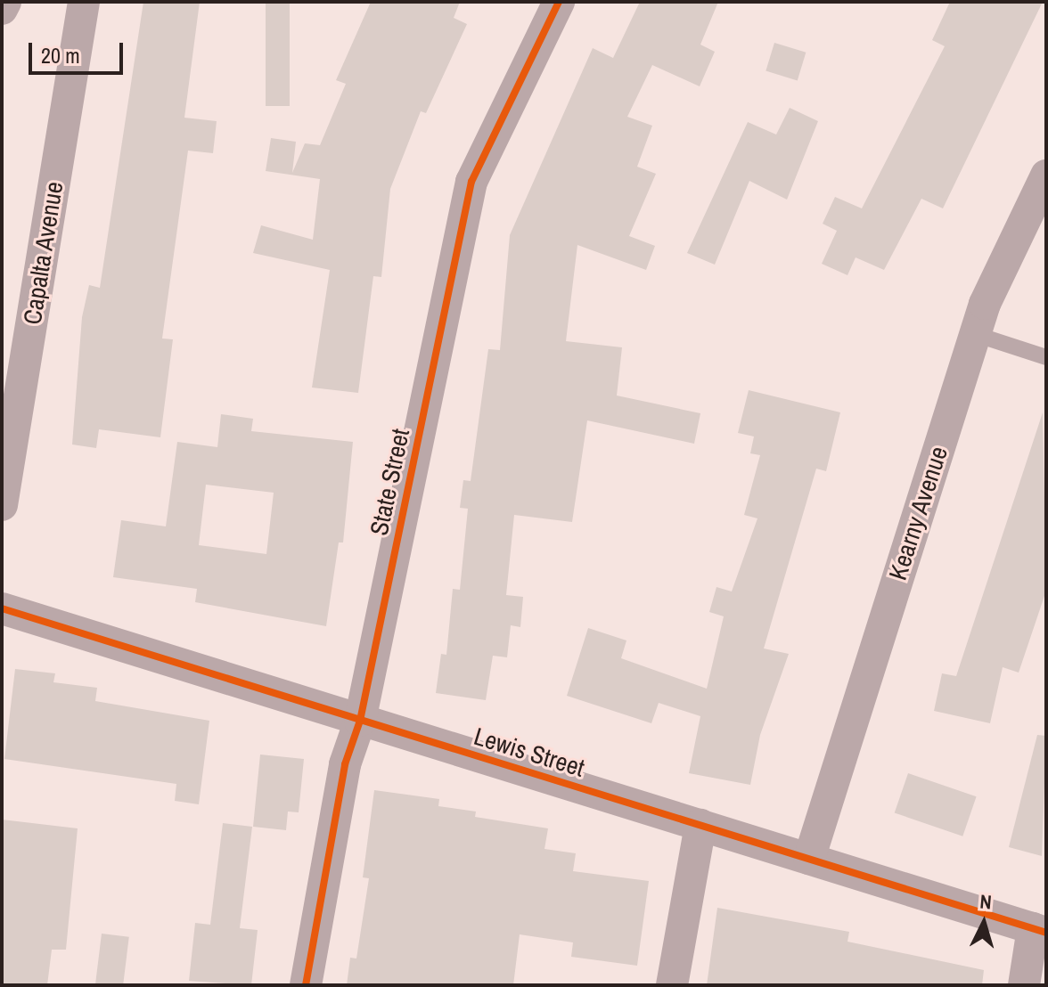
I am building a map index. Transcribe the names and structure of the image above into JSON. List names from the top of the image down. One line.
{"streets":{"street":["Capalta Avenue","State Street","Kearny Avenue","Lewis Street"]},"crossings":[["State Street","Lewis Street"],["Kearny Avenue","Lewis Street"]],"scale_bar":"20 m","north":"top"}
